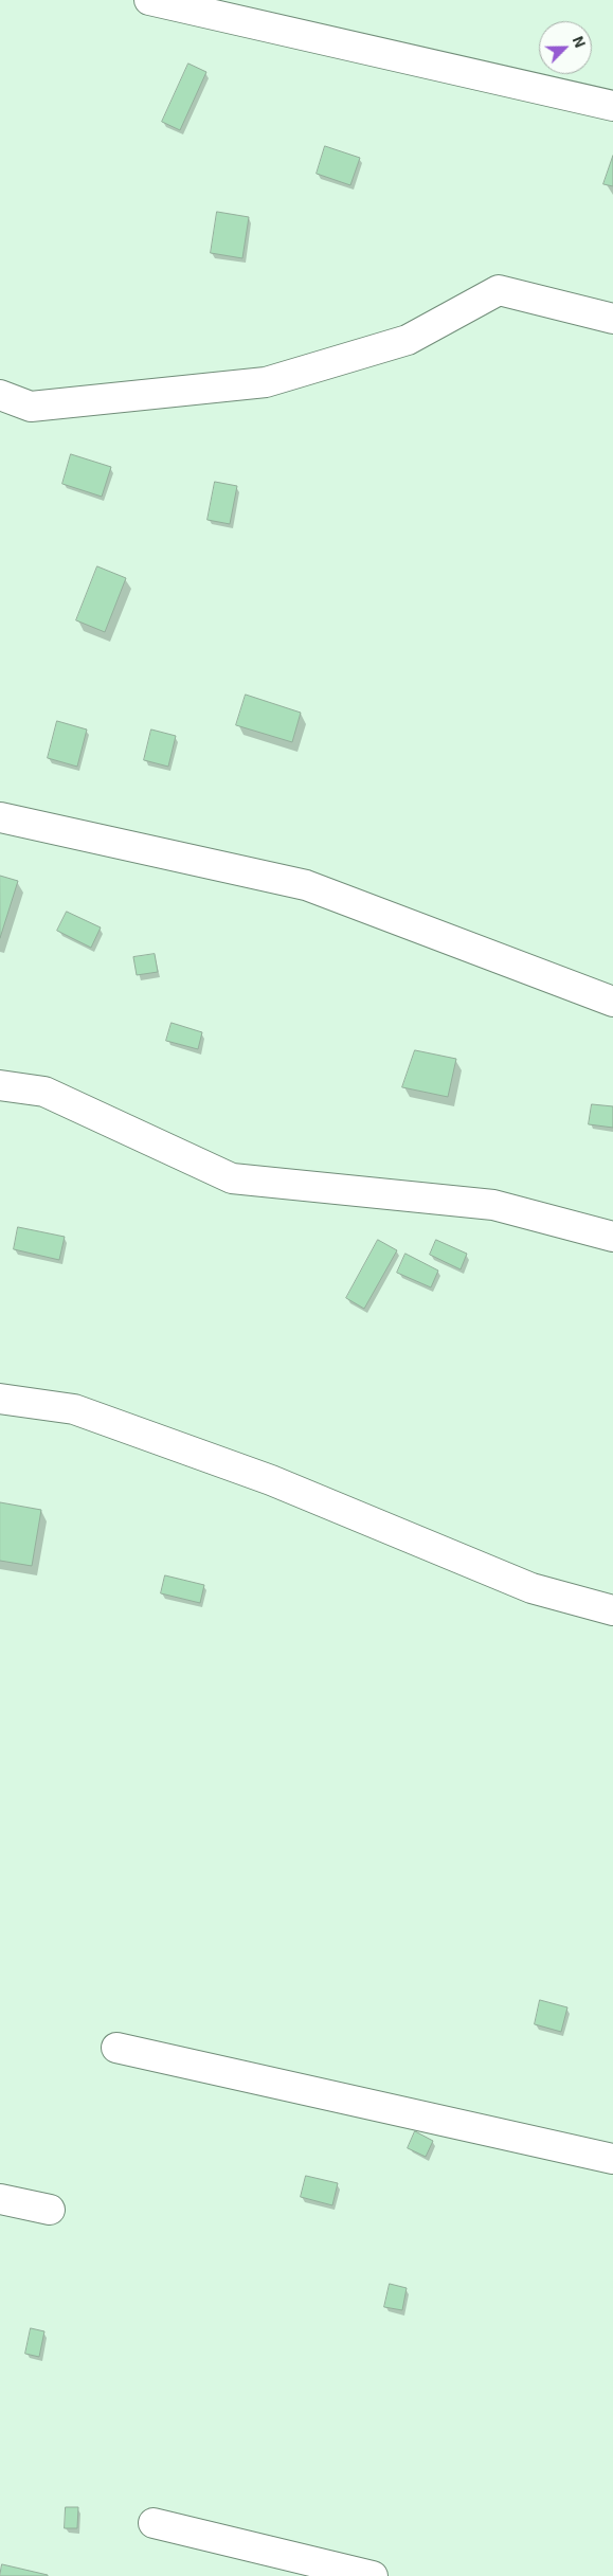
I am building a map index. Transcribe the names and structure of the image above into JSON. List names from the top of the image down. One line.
{"north":"top right"}
